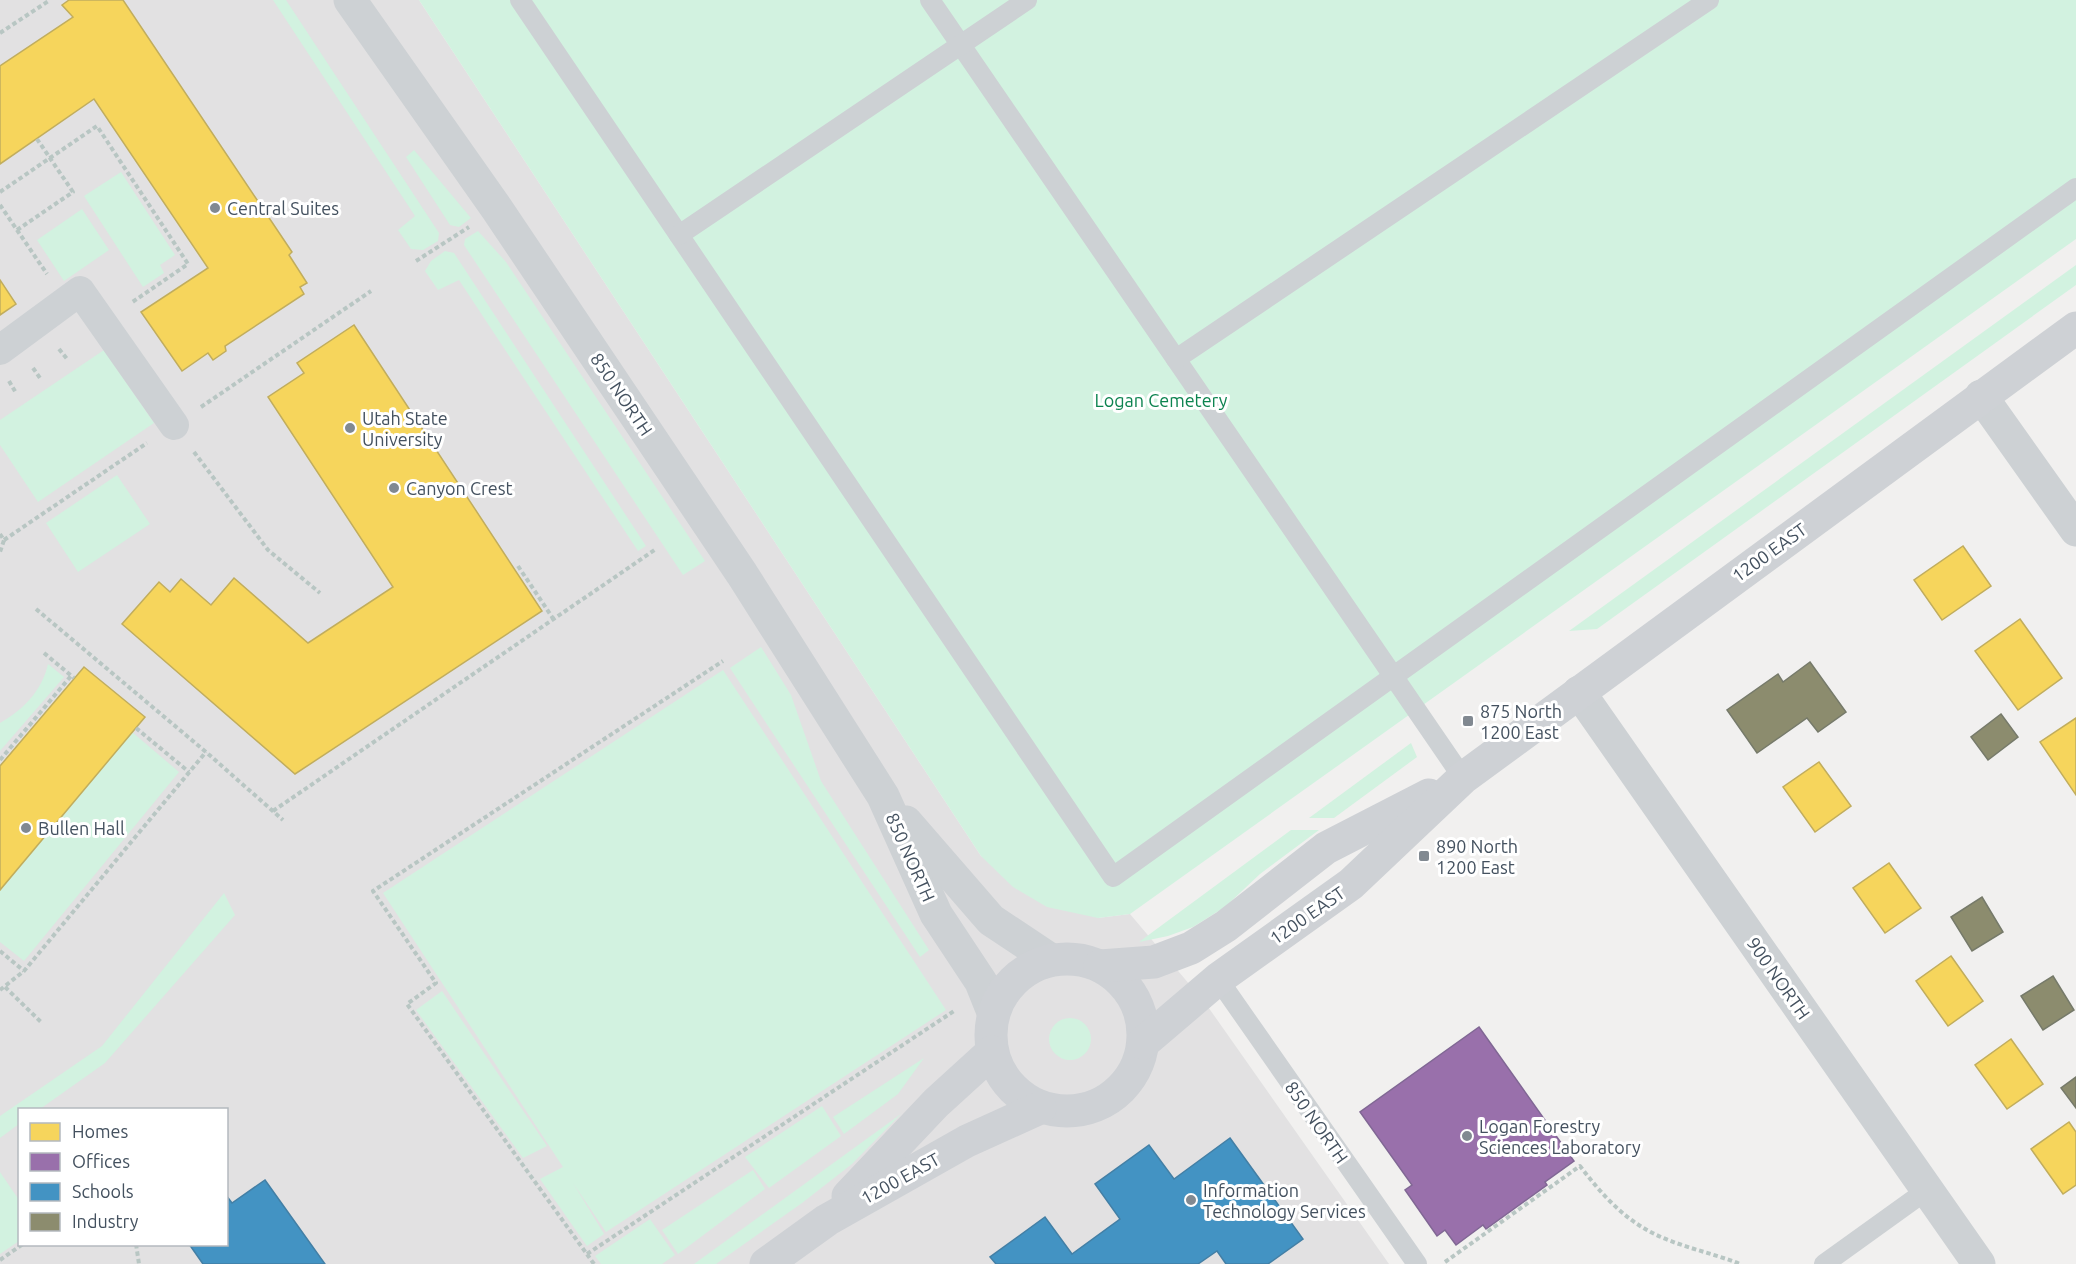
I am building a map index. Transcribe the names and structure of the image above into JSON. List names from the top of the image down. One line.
{"streets":{"main road":["1200 EAST"],"street":["850 NORTH","900 NORTH"]},"crossings":[["850 NORTH","1200 EAST"],["1200 EAST","900 NORTH"]],"parks":["Logan Cemetery"],"places":{"other":["Central Suites","Utah State University","Canyon Crest","Bullen Hall","Logan Forestry Sciences Laboratory","Information Technology Services"],"transit":["875 North 1200 East","890 North 1200 East"]},"legend":["Homes","Offices","Schools","Industry"]}
